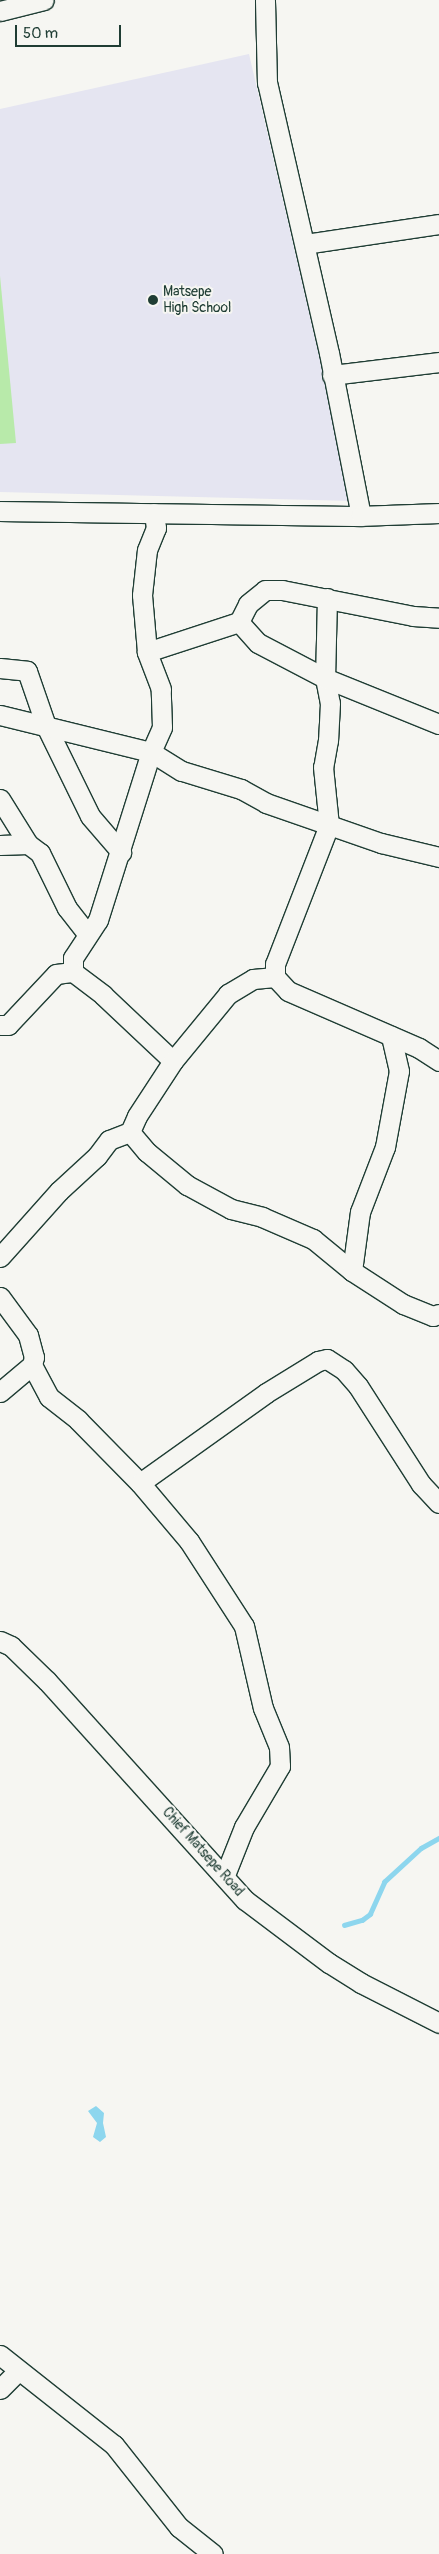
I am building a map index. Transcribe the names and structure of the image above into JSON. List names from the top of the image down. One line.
{"streets":{"street":["Chief Matsepe Road"]},"places":["Matsepe High School"],"scale_bar":"50 m"}
